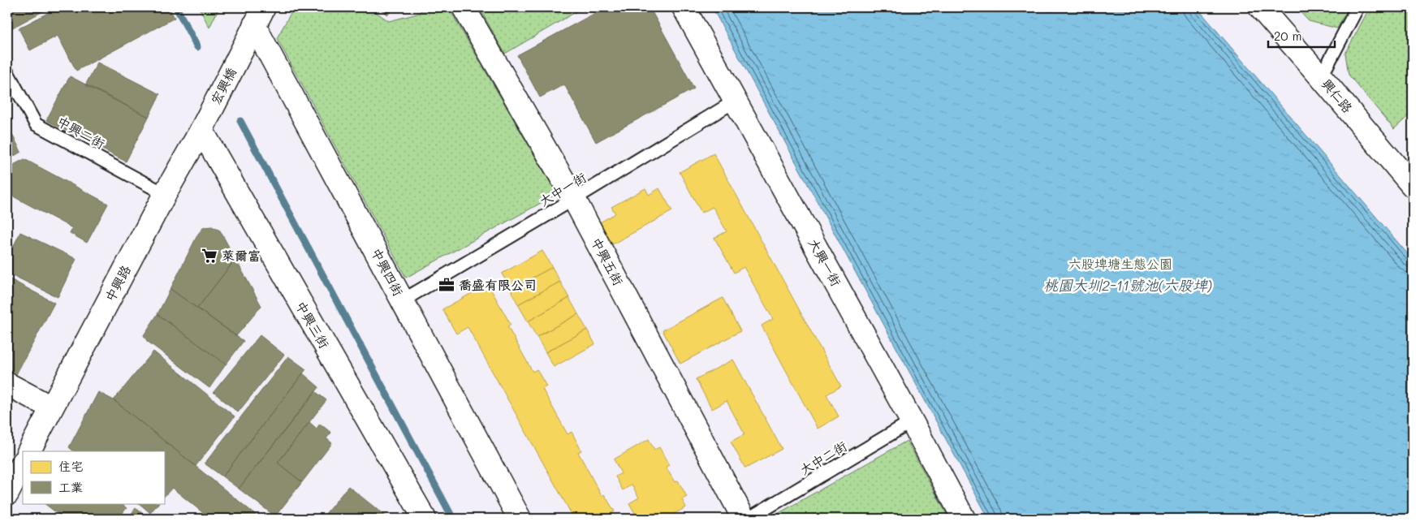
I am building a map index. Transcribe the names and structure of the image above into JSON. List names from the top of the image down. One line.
{"streets":{"street":["宏興橋","興仁路","中興五街","大興一街","中興四街","中興路","中興三街"],"lane":["中興二街","大中一街","大中二街"]},"crossings":[["宏興橋","中興四街"],["宏興橋","中興路"],["宏興橋","中興三街"],["中興二街","中興路"],["大中一街","中興五街"],["大中一街","大興一街"],["大中一街","中興四街"],["大興一街","大中二街"],["中興路","中興三街"]],"water":["桃園大圳2-11號池(六股埤)"],"parks":["六股埤塘生態公園"],"places":{"supermarket":["萊爾富"],"office":["喬盛有限公司"]},"legend":["住宅","工業"],"scale_bar":"20 m"}
